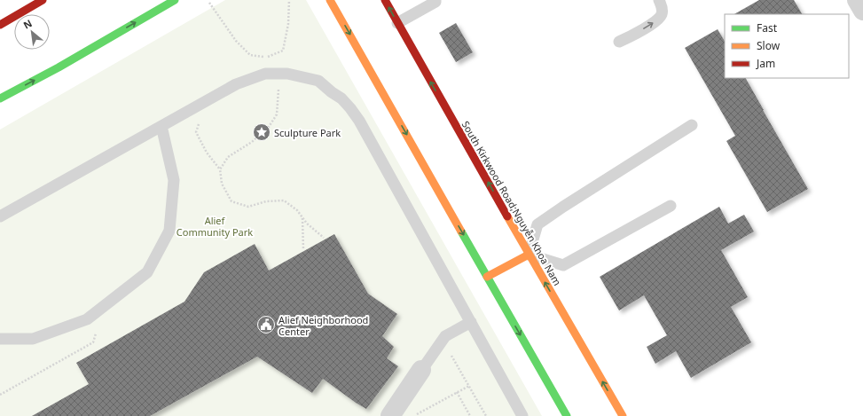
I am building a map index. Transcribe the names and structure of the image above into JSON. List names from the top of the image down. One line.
{"streets":{"main road":["South Kirkwood Road;Nguyễn Khoa Nam"]},"parks":["Alief Community Park"],"places":{"place":["Sculpture Park"],"public building":["Alief Neighborhood Center"]},"legend":["Fast","Slow","Jam"],"north":"top left"}
